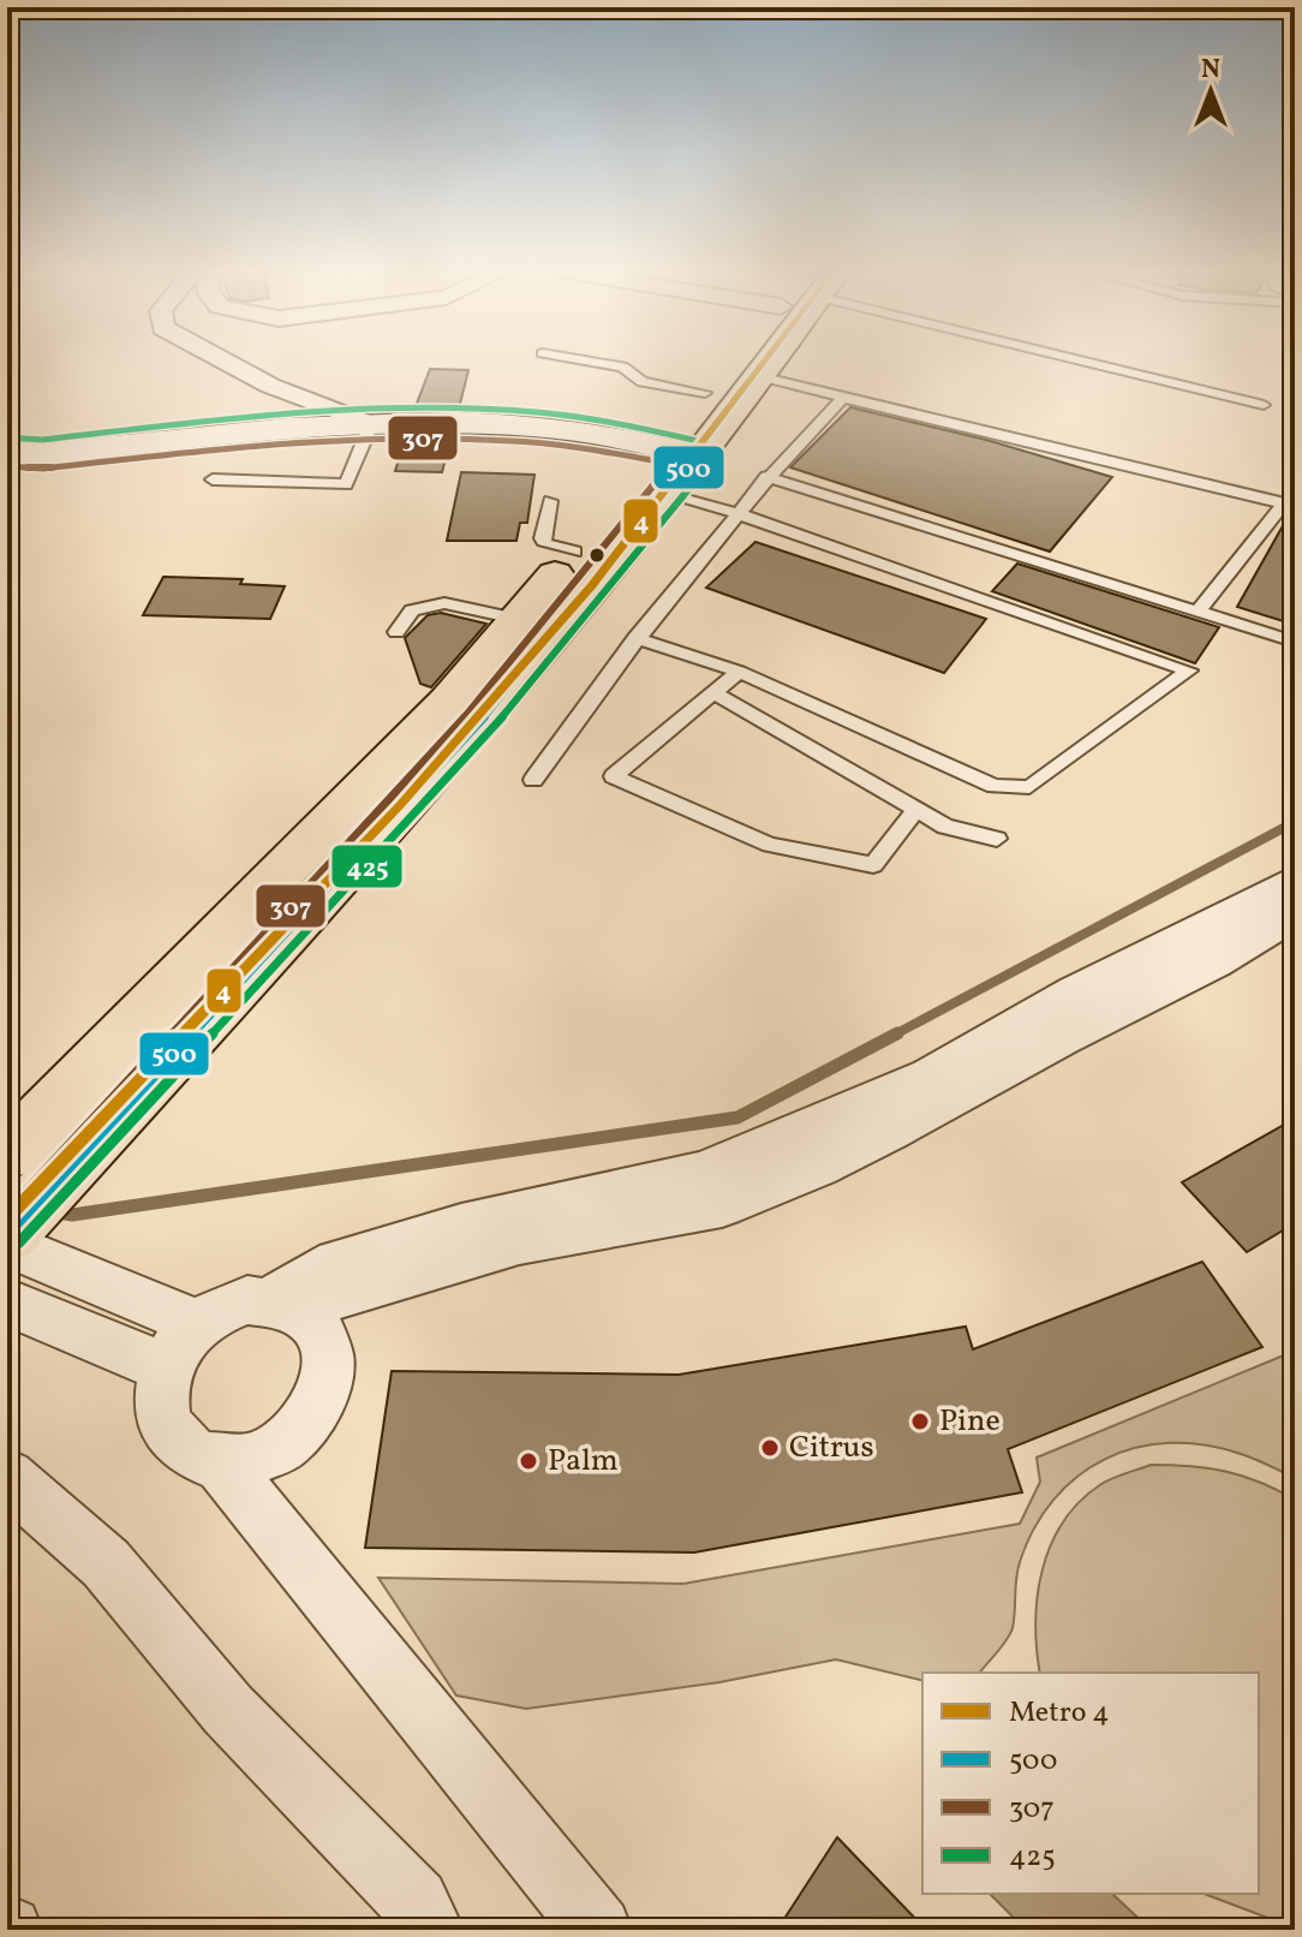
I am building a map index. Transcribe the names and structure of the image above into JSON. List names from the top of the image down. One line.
{"places":["Pine","Citrus","Palm"],"lines":["metro line 4","transit line 500","transit line 425","transit line 307"],"legend":["Metro 4","500","307","425"],"north":"top"}
